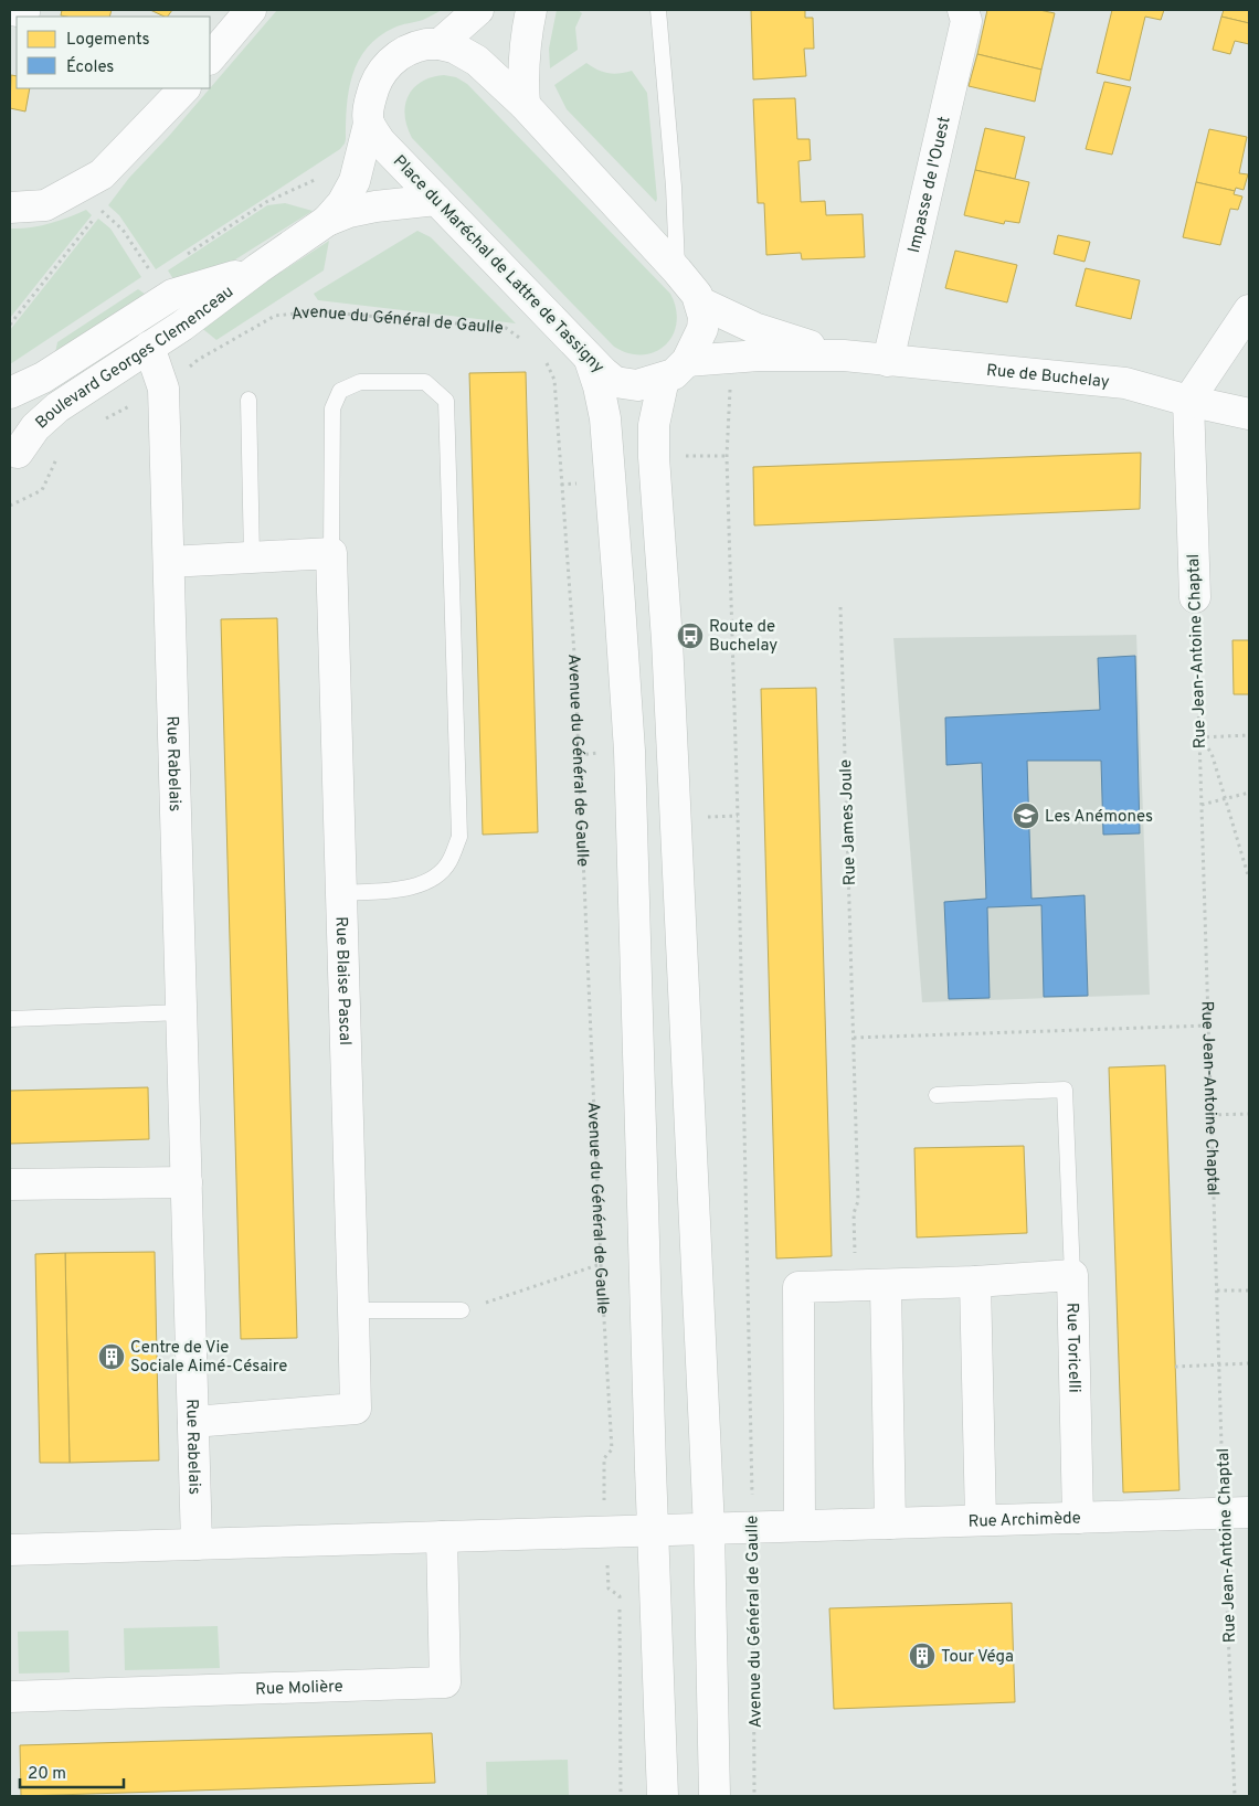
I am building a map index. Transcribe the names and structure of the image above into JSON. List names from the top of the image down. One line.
{"streets":{"street":["Impasse de l'Ouest","Place du Maréchal de Lattre de Tassigny","Boulevard Georges Clemenceau","Rue de Buchelay","Rue Jean-Antoine Chaptal","Rue Rabelais","Rue Blaise Pascal","Rue Toricelli","Rue Archimède","Rue Molière"],"path":["Avenue du Général de Gaulle","Rue James Joule"]},"crossings":[["Impasse de l'Ouest","Rue de Buchelay"],["Place du Maréchal de Lattre de Tassigny","Rue de Buchelay"],["Avenue du Général de Gaulle","Rue de Buchelay"],["Avenue du Général de Gaulle","Rue Rabelais"],["Boulevard Georges Clemenceau","Rue Rabelais"],["Rue de Buchelay","Rue Jean-Antoine Chaptal"],["Rue Jean-Antoine Chaptal","Rue Archimède"],["Rue Rabelais","Rue Blaise Pascal"],["Rue Toricelli","Rue Archimède"]],"places":{"bus stop":["Route de Buchelay"],"school or university":["Les Anémones"],"building":["Centre de Vie Sociale Aimé-Césaire","Tour Véga"]},"legend":["Logements","Écoles"],"scale_bar":"20 m"}
